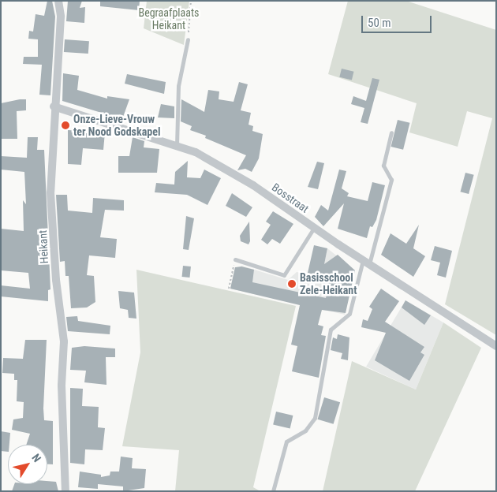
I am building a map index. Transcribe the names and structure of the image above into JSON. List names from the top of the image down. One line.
{"streets":{"street":["Bosstraat","Heikant"]},"crossings":[["Bosstraat","Heikant"]],"parks":["Begraafplaats Heikant"],"places":["Onze-Lieve-Vrouw ter Nood Godskapel","Basisschool Zele-Heikant"],"scale_bar":"50 m","north":"top right"}
